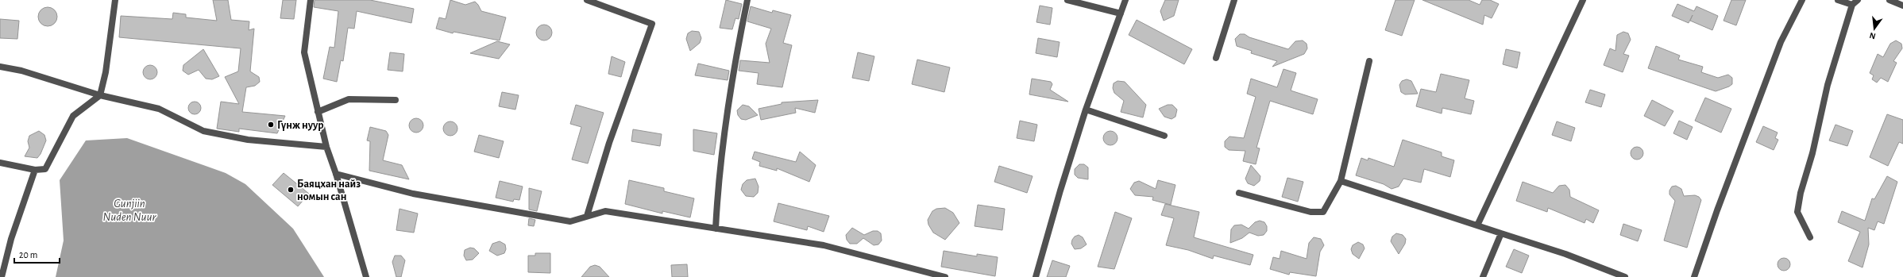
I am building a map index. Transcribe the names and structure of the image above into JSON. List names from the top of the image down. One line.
{"water":["Gunjiin Nuden Nuur"],"places":["Гүнж нуур","Баяцхан найз номын сан"],"scale_bar":"20 m","north":"bottom"}
